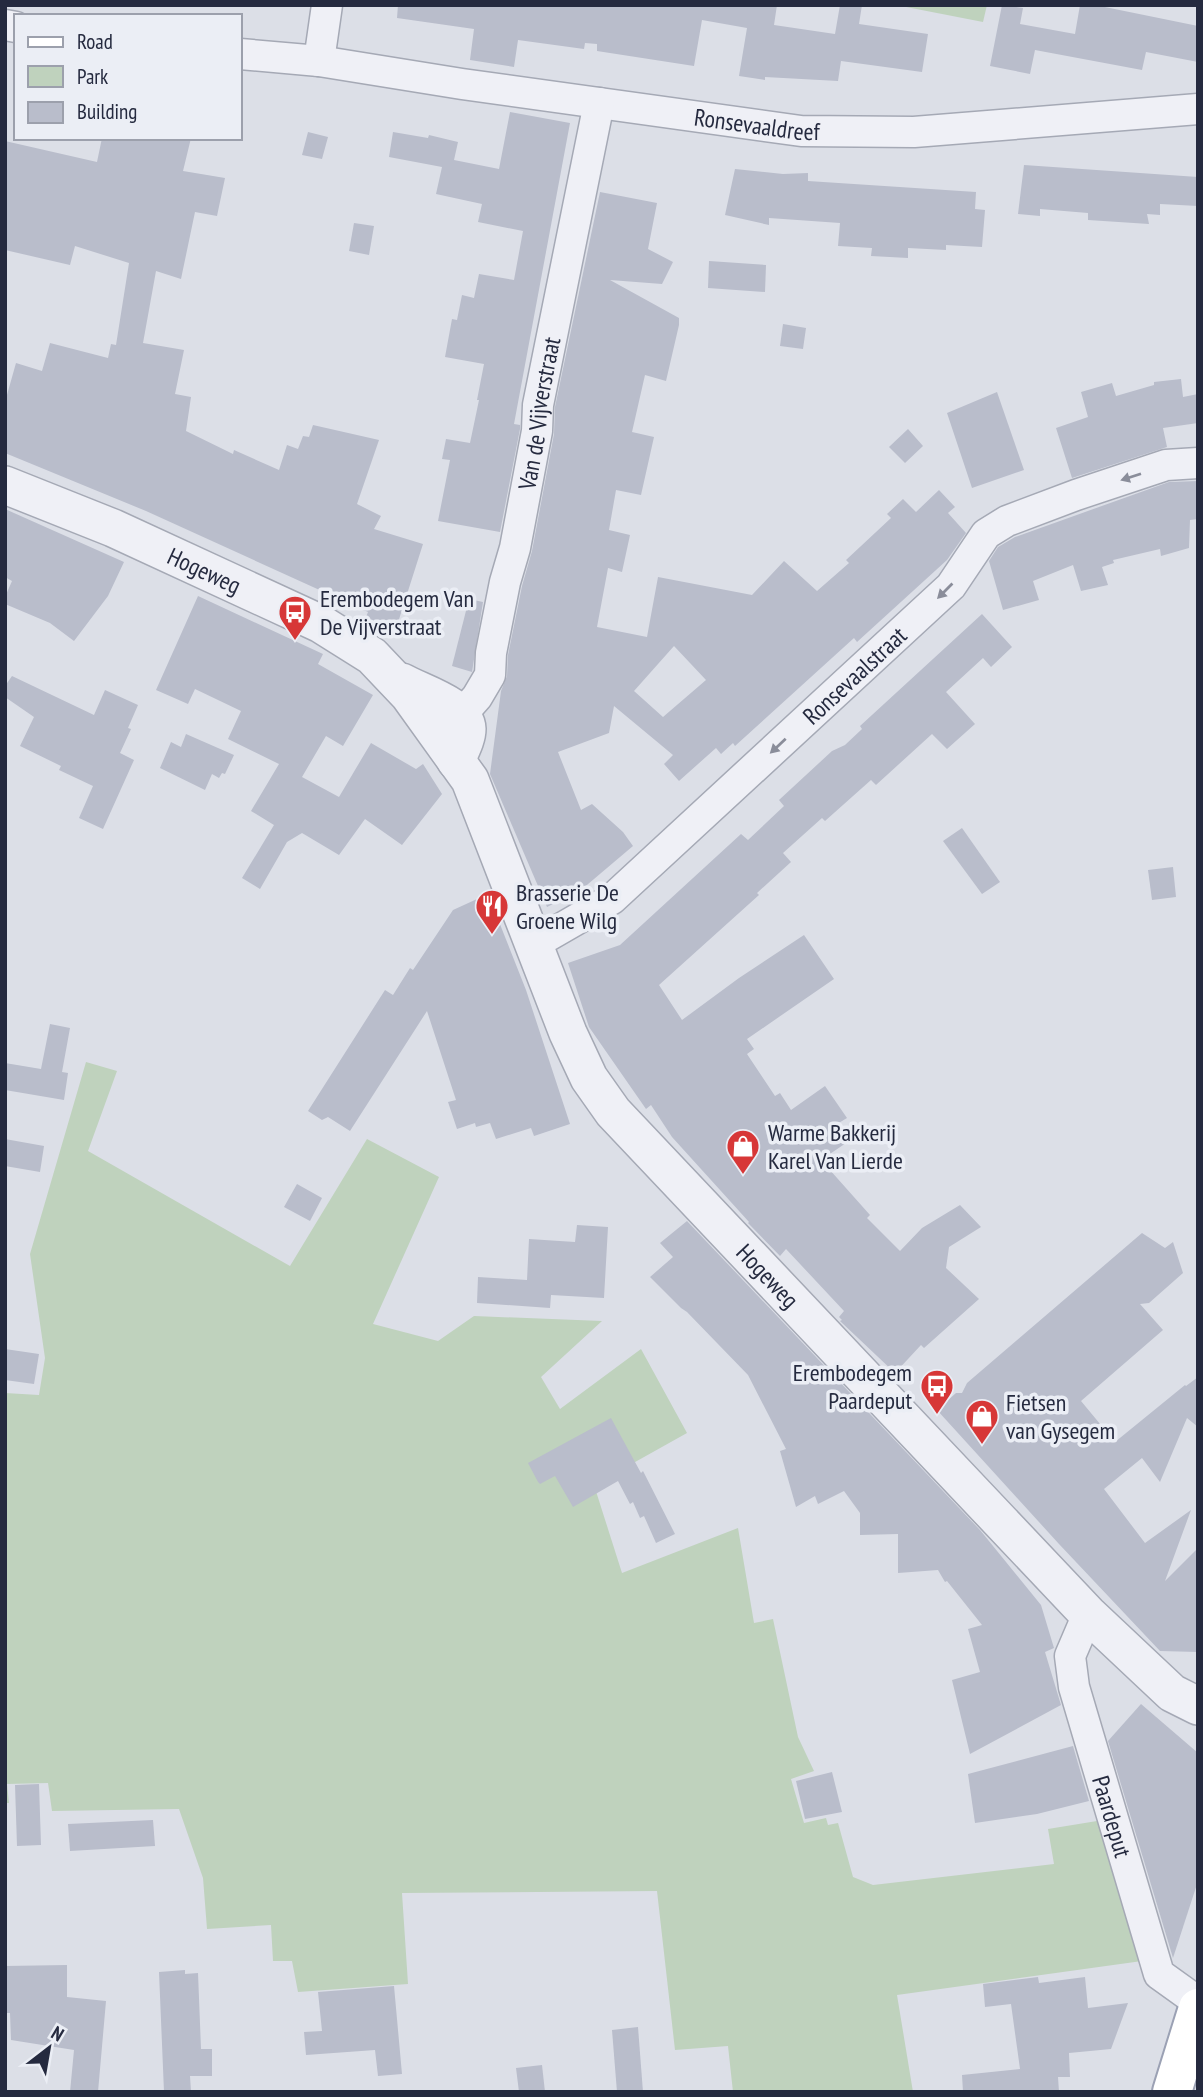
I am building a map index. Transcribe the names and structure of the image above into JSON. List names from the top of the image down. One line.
{"streets":{"street":["Ronsevaaldreef","Van de Vijverstraat","Hogeweg","Ronsevaalstraat","Paardeput"]},"crossings":[["Ronsevaaldreef","Van de Vijverstraat"],["Van de Vijverstraat","Hogeweg"],["Hogeweg","Ronsevaalstraat"],["Hogeweg","Paardeput"]],"one_way":["Ronsevaalstraat"],"places":{"bus stop":["Erembodegem Van De Vijverstraat","Erembodegem Paardeput"],"restaurant":["Brasserie De Groene Wilg"],"shop":["Warme Bakkerij Karel Van Lierde","Fietsen van Gysegem"]},"legend":["Road","Park","Building"],"north":"top right"}
